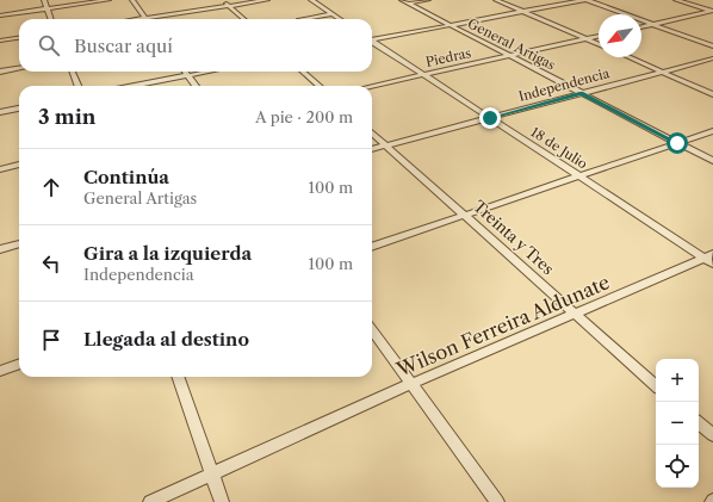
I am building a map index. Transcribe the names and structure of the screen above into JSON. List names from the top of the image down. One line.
{"streets":{"street":["General Artigas","Piedras","Independencia","18 de Julio","Treinta y Tres","Wilson Ferreira Aldunate"]},"crossings":[["General Artigas","Piedras"],["General Artigas","Independencia"],["Piedras","18 de Julio"],["Independencia","18 de Julio"],["Independencia","Treinta y Tres"],["18 de Julio","Wilson Ferreira Aldunate"],["Treinta y Tres","Wilson Ferreira Aldunate"]],"north":"bottom left","page":{"search":"Buscar aquí","heading":["3 min","A pie · 200 m"],"list":[["Continúa","General Artigas","100 m"],["Gira a la izquierda","Independencia","100 m"],"Llegada al destino"],"map_buttons":["+","−"]}}
